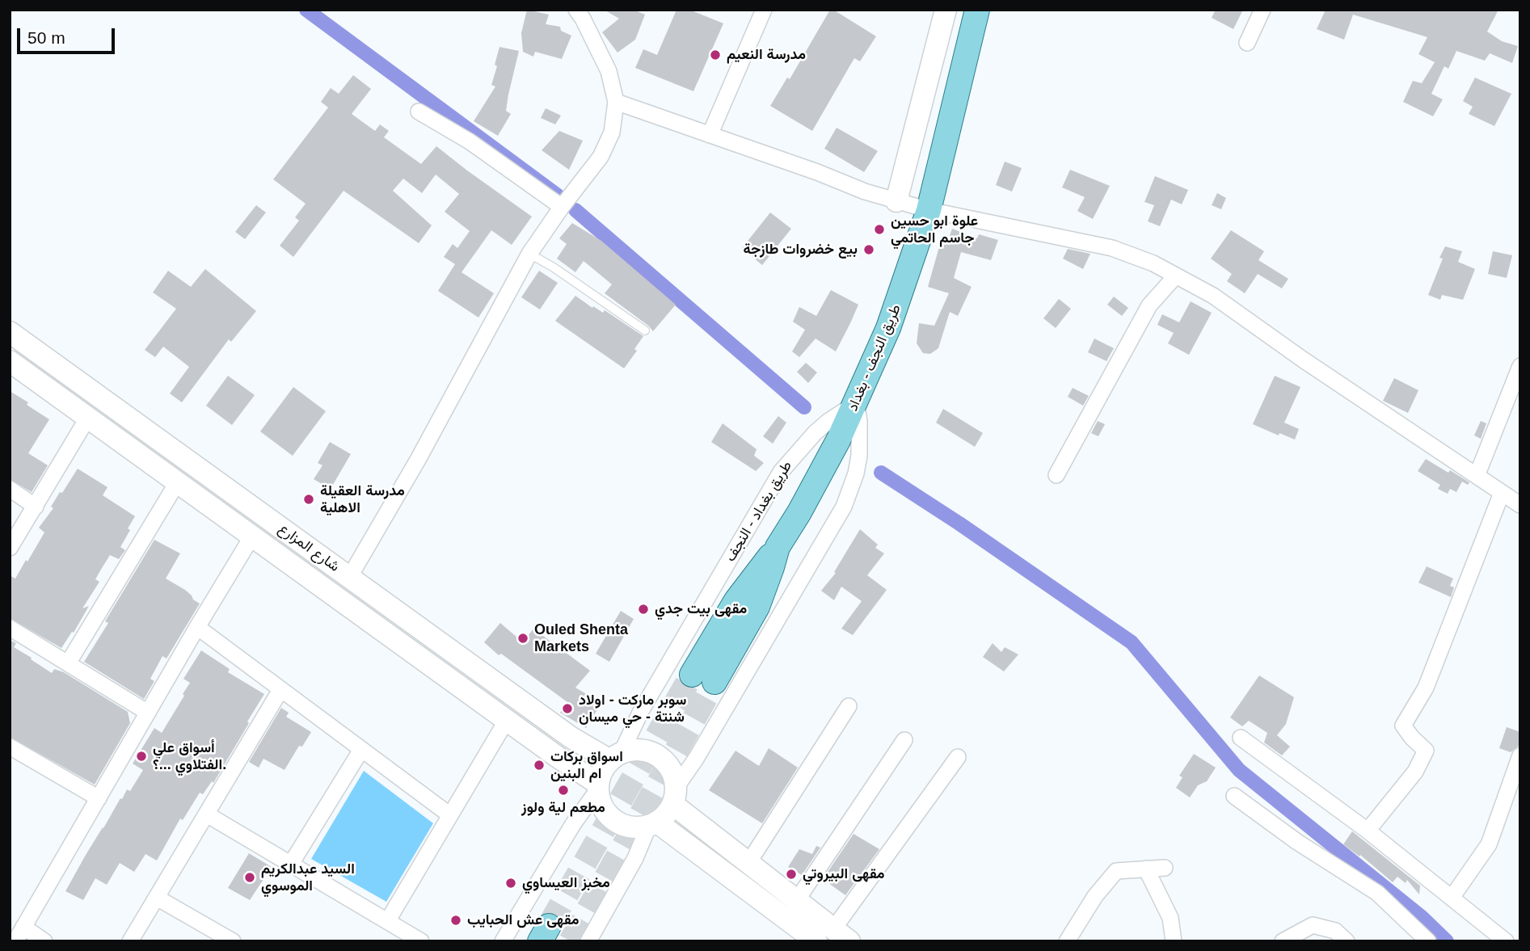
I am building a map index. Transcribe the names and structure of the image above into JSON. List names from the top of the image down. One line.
{"streets":{"main road":["طريق النجف - بغداد","طريق بغداد - النجف"],"street":["شارع المزارع"]},"crossings":[["طريق النجف - بغداد","طريق بغداد - النجف"],["طريق بغداد - النجف","شارع المزارع"]],"places":["مدرسة النعيم","علوة ابو حسين جاسم الحاتمي","بيع خضروات طازجة","مدرسة العقيلة الاهلية","مقهى بيت جدي","Ouled Shenta Markets","سوبر ماركت - اولاد شنتة - حي ميسان","أسواق علي الفتلاوي ...؟.","اسواق بركات ام البنين","مطعم لية ولوز","مقهى البيروتي","السيد عبدالكريم الموسوي","مخبز العيساوي","مقهى عش الحبايب"],"scale_bar":"50 m"}
